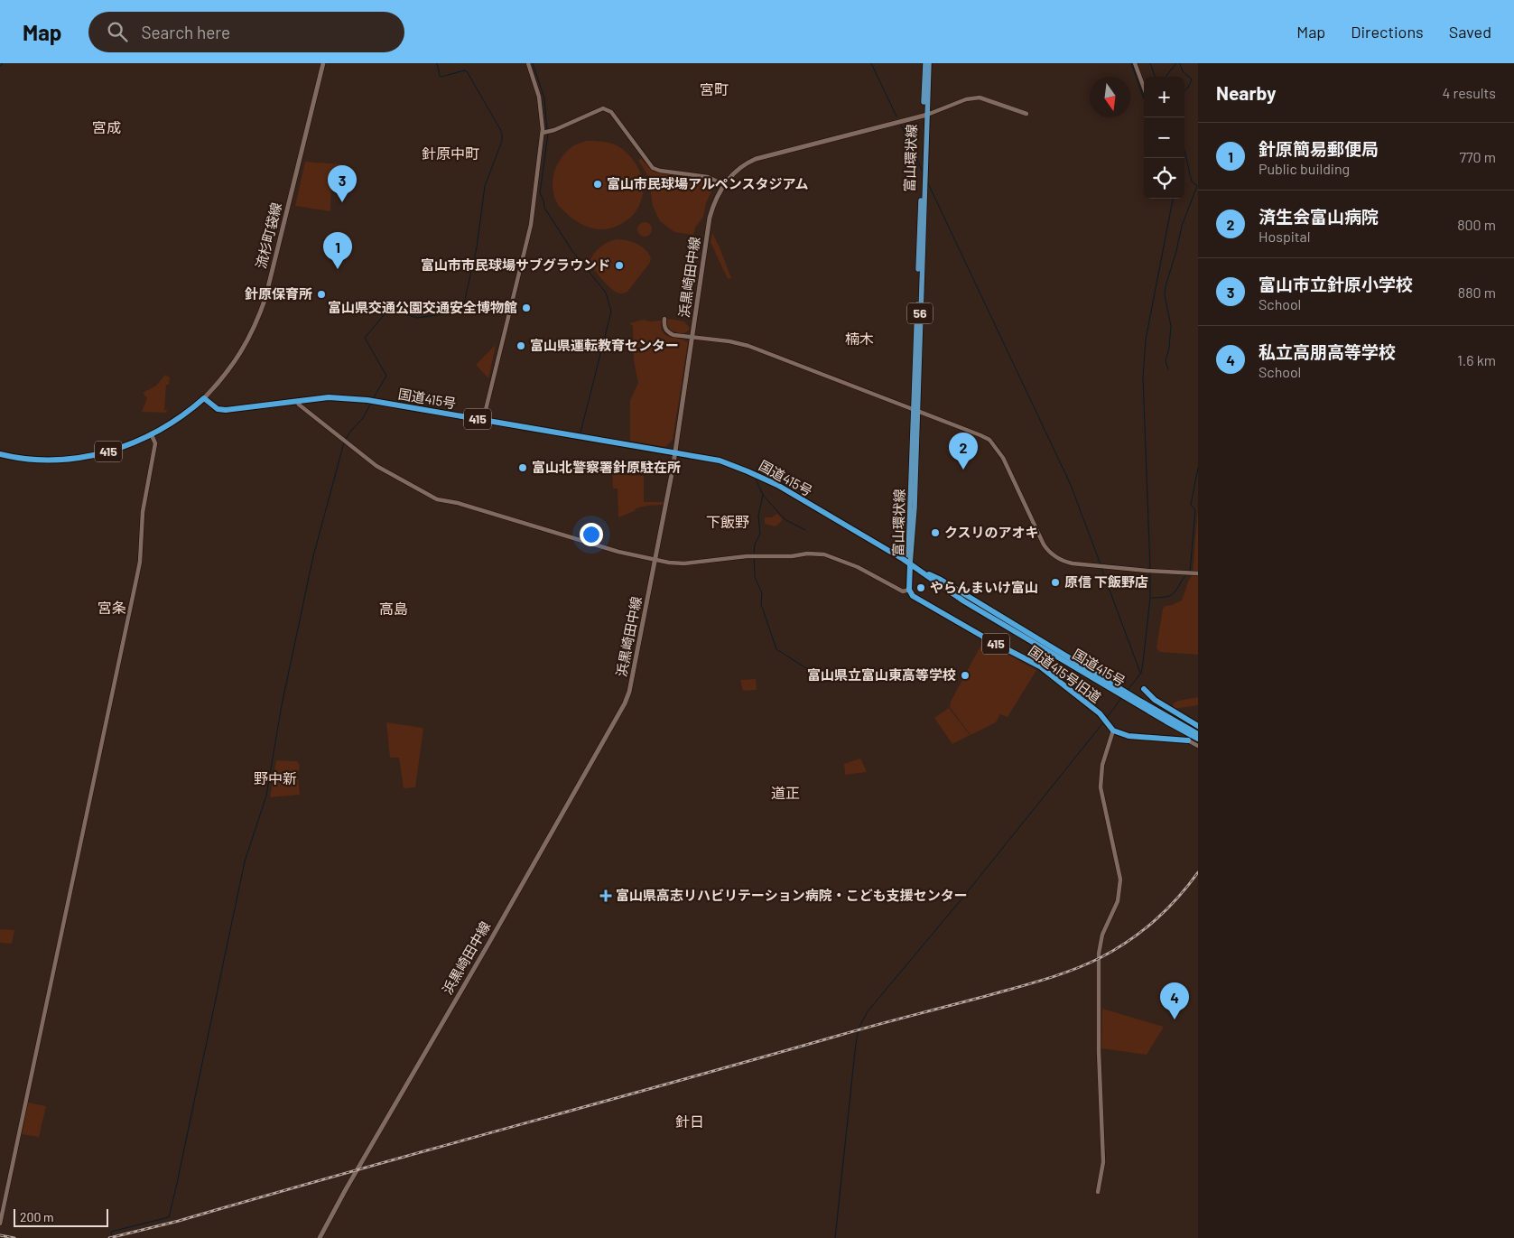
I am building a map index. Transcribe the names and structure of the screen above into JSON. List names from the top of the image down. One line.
{"streets":{"highway":["国道415号","415","国道415号旧道"],"main road":["富山環状線","流杉町袋線","浜黒崎田中線","56"]},"crossings":[["富山環状線","浜黒崎田中線"],["富山環状線","国道415号"],["流杉町袋線","国道415号"],["流杉町袋線","415"],["浜黒崎田中線","国道415号"],["国道415号","415"]],"districts":["宮町","宮成","針原中町","楠木","下飯野","宮条","高島","野中新","道正","針日"],"places":{"other":["富山市民球場アルペンスタジアム","富山市市民球場サブグラウンド","針原保育所","富山県交通公園交通安全博物館","富山県運転教育センター","富山北警察署針原駐在所","クスリのアオキ","原信 下飯野店","やらんまいけ富山","富山県立富山東高等学校"],"health":["富山県高志リハビリテーション病院・こども支援センター"]},"scale_bar":"200 m","north":"bottom","page":{"header":"Map","search":"Search here","nav":["Map","Directions","Saved"],"heading":["Nearby","4 results"],"map_buttons":["+","−"],"list":[{"mark":"1","name":"針原簡易郵便局","note":"Public building","value":"770 m"},{"mark":"2","name":"済生会富山病院","note":"Hospital","value":"800 m"},{"mark":"3","name":"富山市立針原小学校","note":"School","value":"880 m"},{"mark":"4","name":"私立高朋高等学校","note":"School","value":"1.6 km"}],"pins":["3","1","2","4"],"scale":"200 m"}}
